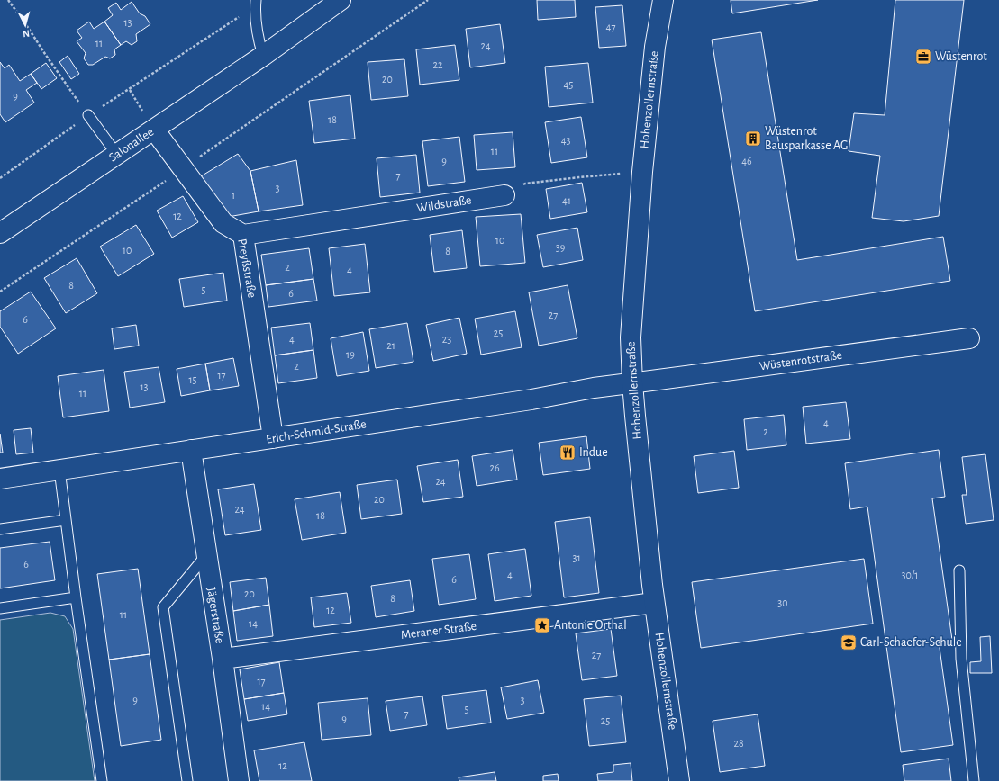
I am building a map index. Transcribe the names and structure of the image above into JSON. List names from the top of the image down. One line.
{"streets":{"street":["Hohenzollernstraße","Salonallee","Wildstraße","Preyßstraße","Wüstenrotstraße","Erich-Schmid-Straße","Jägerstraße","Meraner Straße"]},"crossings":[["Hohenzollernstraße","Wüstenrotstraße"],["Hohenzollernstraße","Erich-Schmid-Straße"],["Hohenzollernstraße","Meraner Straße"],["Salonallee","Preyßstraße"],["Wildstraße","Preyßstraße"],["Preyßstraße","Erich-Schmid-Straße"],["Wüstenrotstraße","Erich-Schmid-Straße"],["Erich-Schmid-Straße","Jägerstraße"],["Jägerstraße","Meraner Straße"]],"places":{"office":["Wüstenrot"],"building":["Wüstenrot Bausparkasse AG"],"restaurant":["Indue"],"place":["Antonie Orthal"],"school or university":["Carl-Schaefer-Schule"]},"house_numbers":["13","47","11","24","22","20","45","9","18","43","11","9","46","7","3","1","41","12","10","39","10","8","2","4","8","5","6","27","6","25","4","23","21","19","2","17","15","13","11","4","2","26","24","20","24","18","31","6","4","30/1","6","20","8","30","12","11","14","27","17","9","3","14","5","7","9","25","28","12"],"north":"bottom"}
